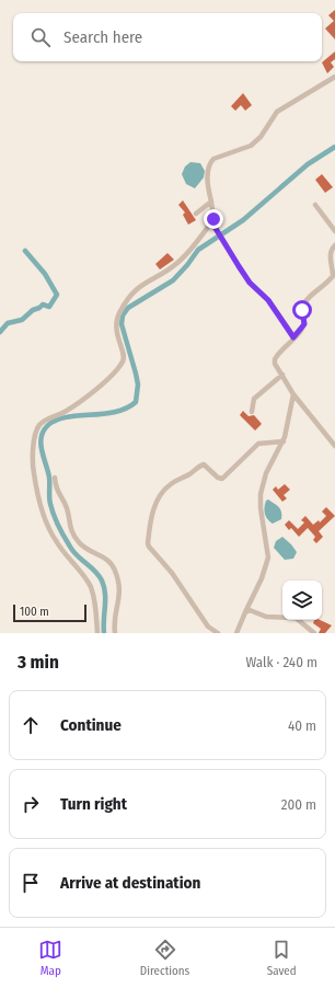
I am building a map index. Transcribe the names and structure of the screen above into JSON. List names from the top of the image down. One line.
{"scale_bar":"100 m","page":{"search":"Search here","scale":"100 m","heading":["3 min","Walk · 240 m"],"list":[["Continue","40 m"],["Turn right","200 m"],"Arrive at destination"],"nav":["Map","Directions","Saved"]}}
